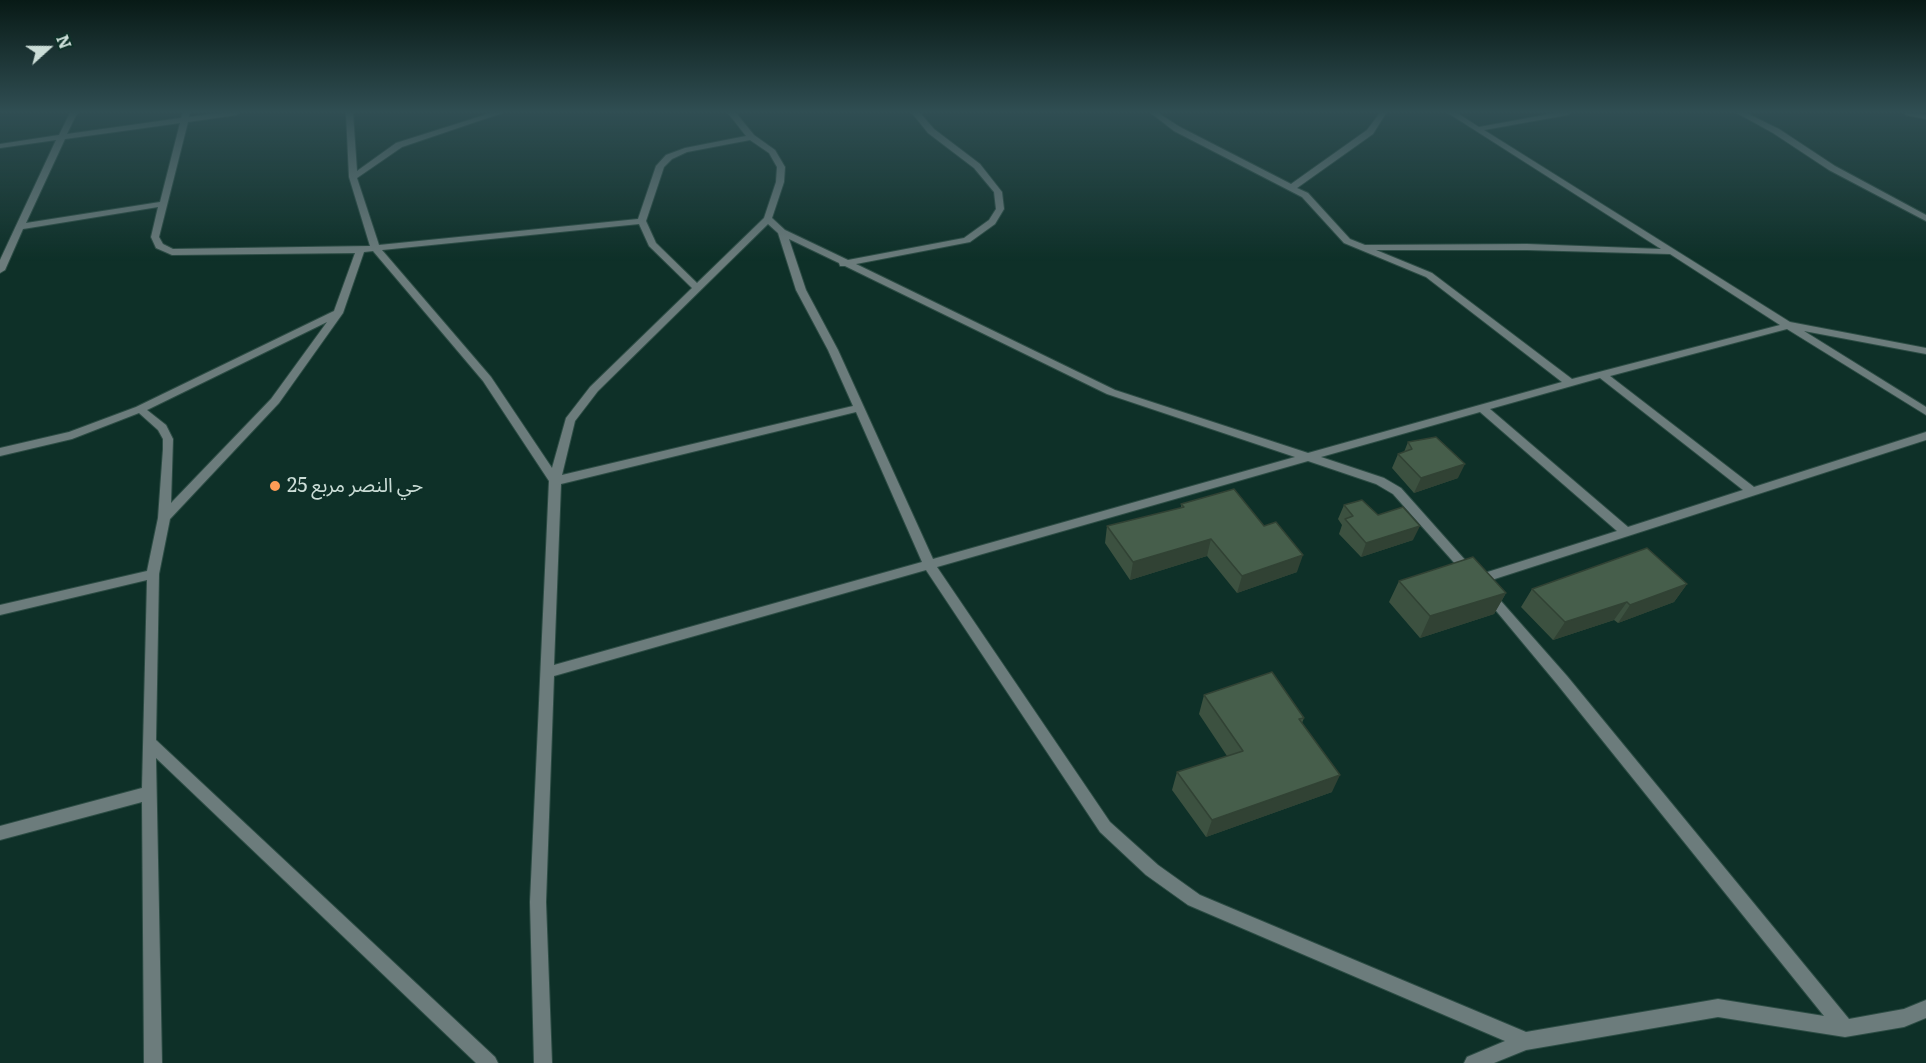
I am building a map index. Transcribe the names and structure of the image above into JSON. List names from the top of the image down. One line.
{"places":["حي النصر مربع 25"],"north":"right"}
